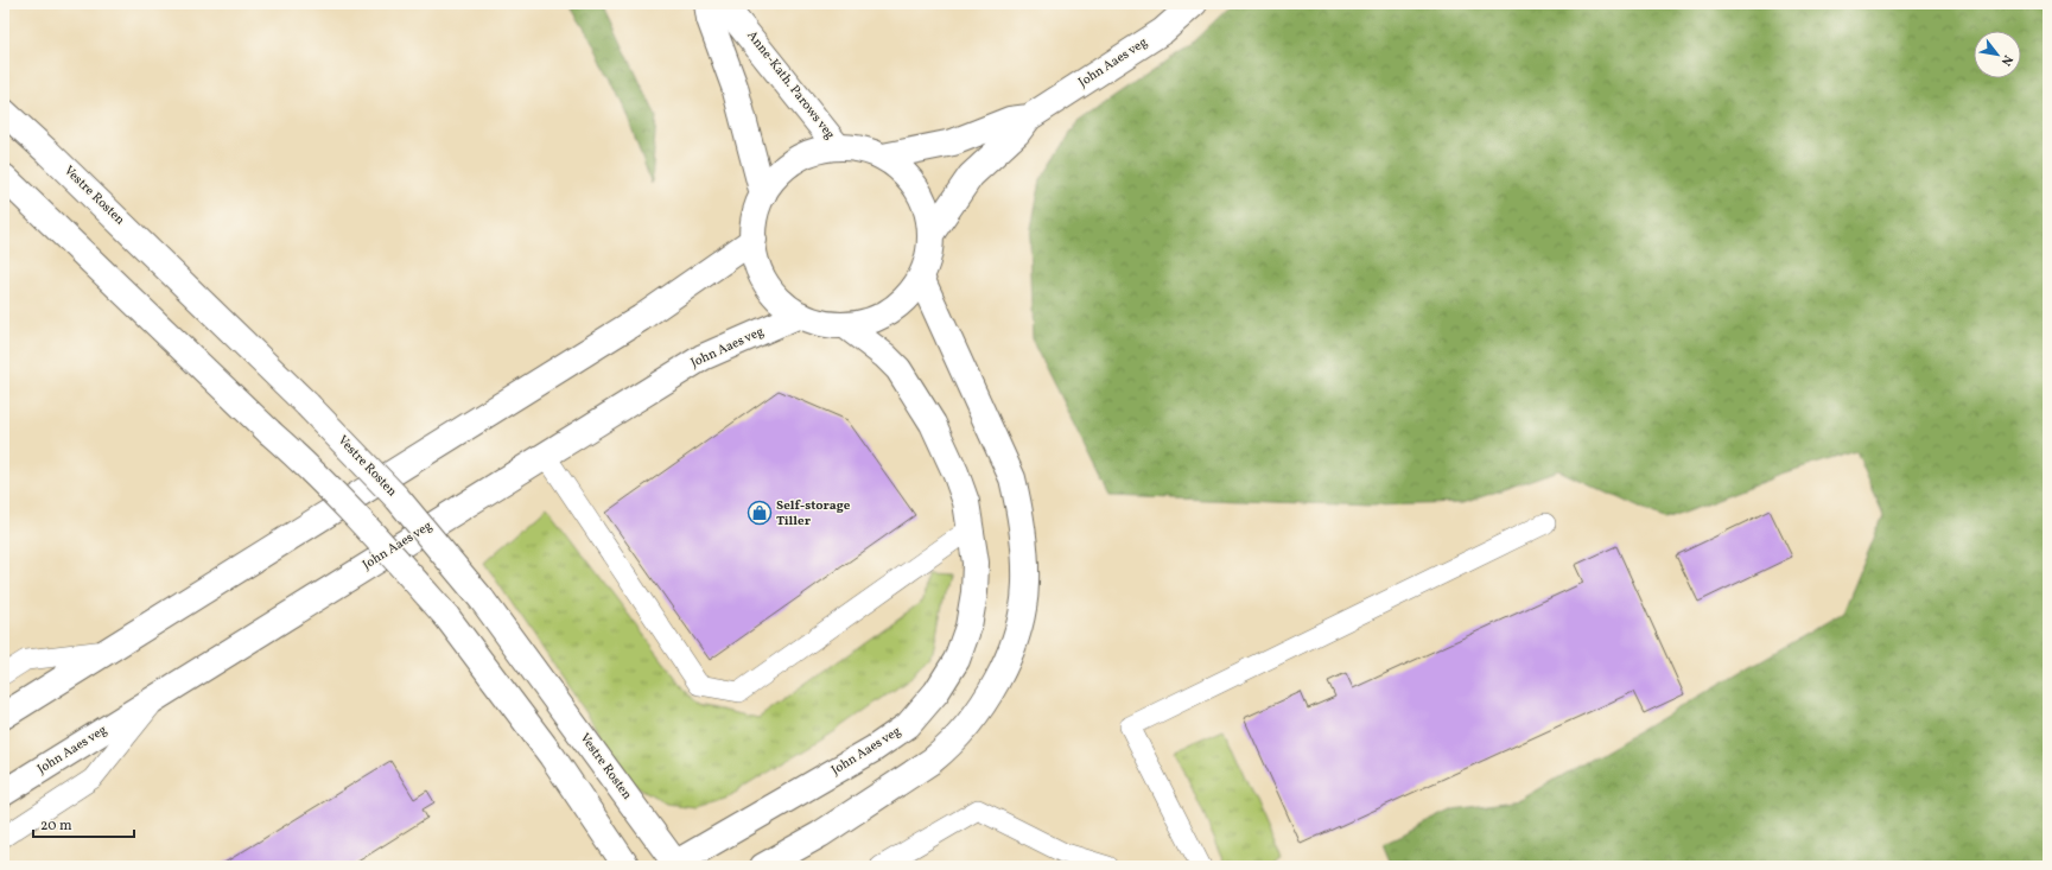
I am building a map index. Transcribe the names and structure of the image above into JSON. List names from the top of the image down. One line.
{"streets":{"street":["John Aaes veg","Anne-Kath. Parows veg","Vestre Rosten"]},"crossings":[["John Aaes veg","Vestre Rosten"]],"places":{"shop":["Self-storage Tiller"]},"scale_bar":"20 m","north":"bottom right"}
